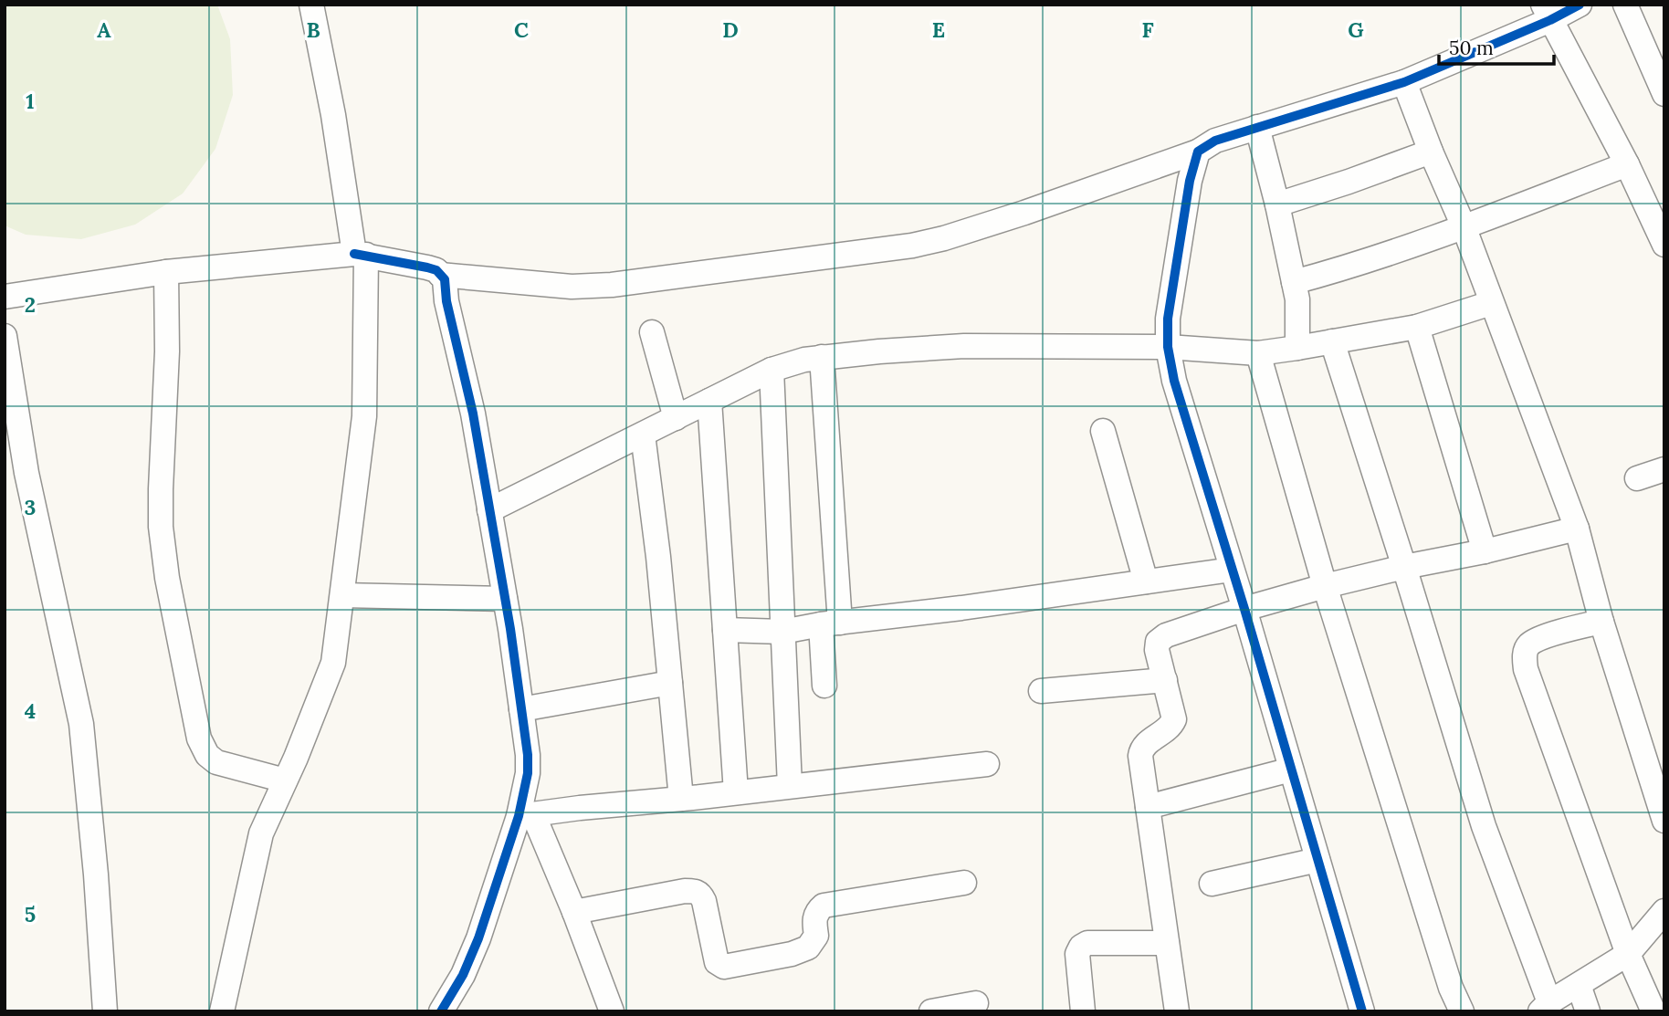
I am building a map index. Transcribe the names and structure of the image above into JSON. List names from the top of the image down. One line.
{"scale_bar":"50 m","grid":{"columns":["A","B","C","D","E","F","G"],"rows":["1","2","3","4","5"]}}
